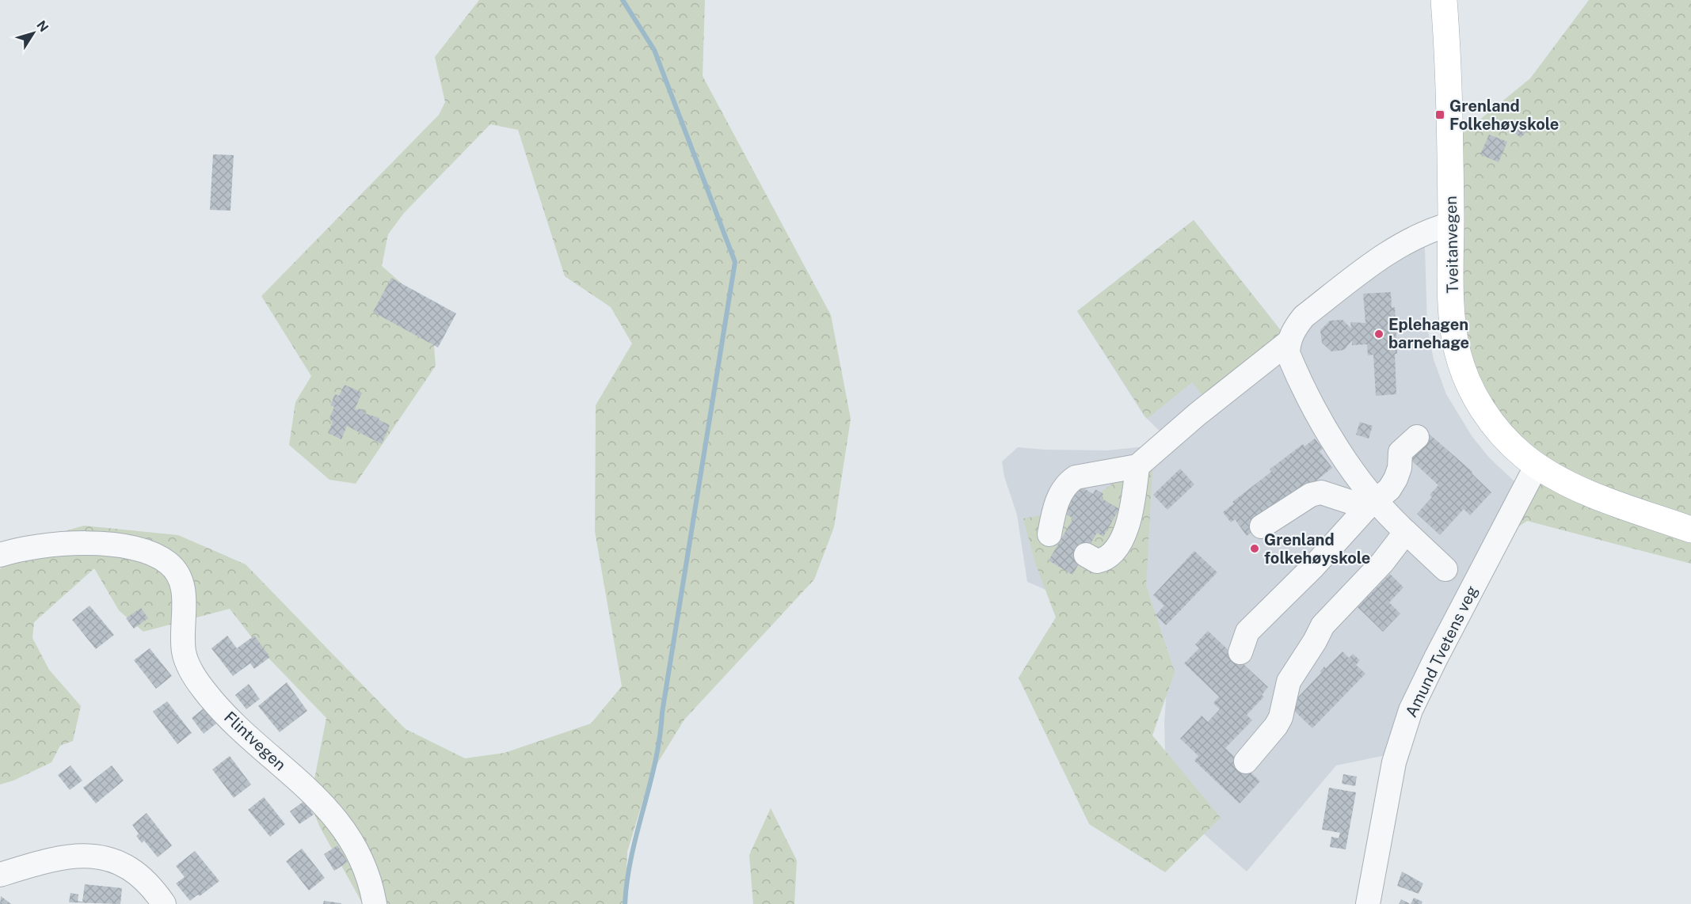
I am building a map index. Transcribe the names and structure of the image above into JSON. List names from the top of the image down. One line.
{"streets":{"main road":["Tveitanvegen"],"street":["Amund Tvetens veg","Flintvegen"]},"crossings":[["Tveitanvegen","Amund Tvetens veg"]],"places":{"transit":["Grenland Folkehøyskole"],"other":["Eplehagen barnehage","Grenland folkehøyskole"]},"north":"top right"}
